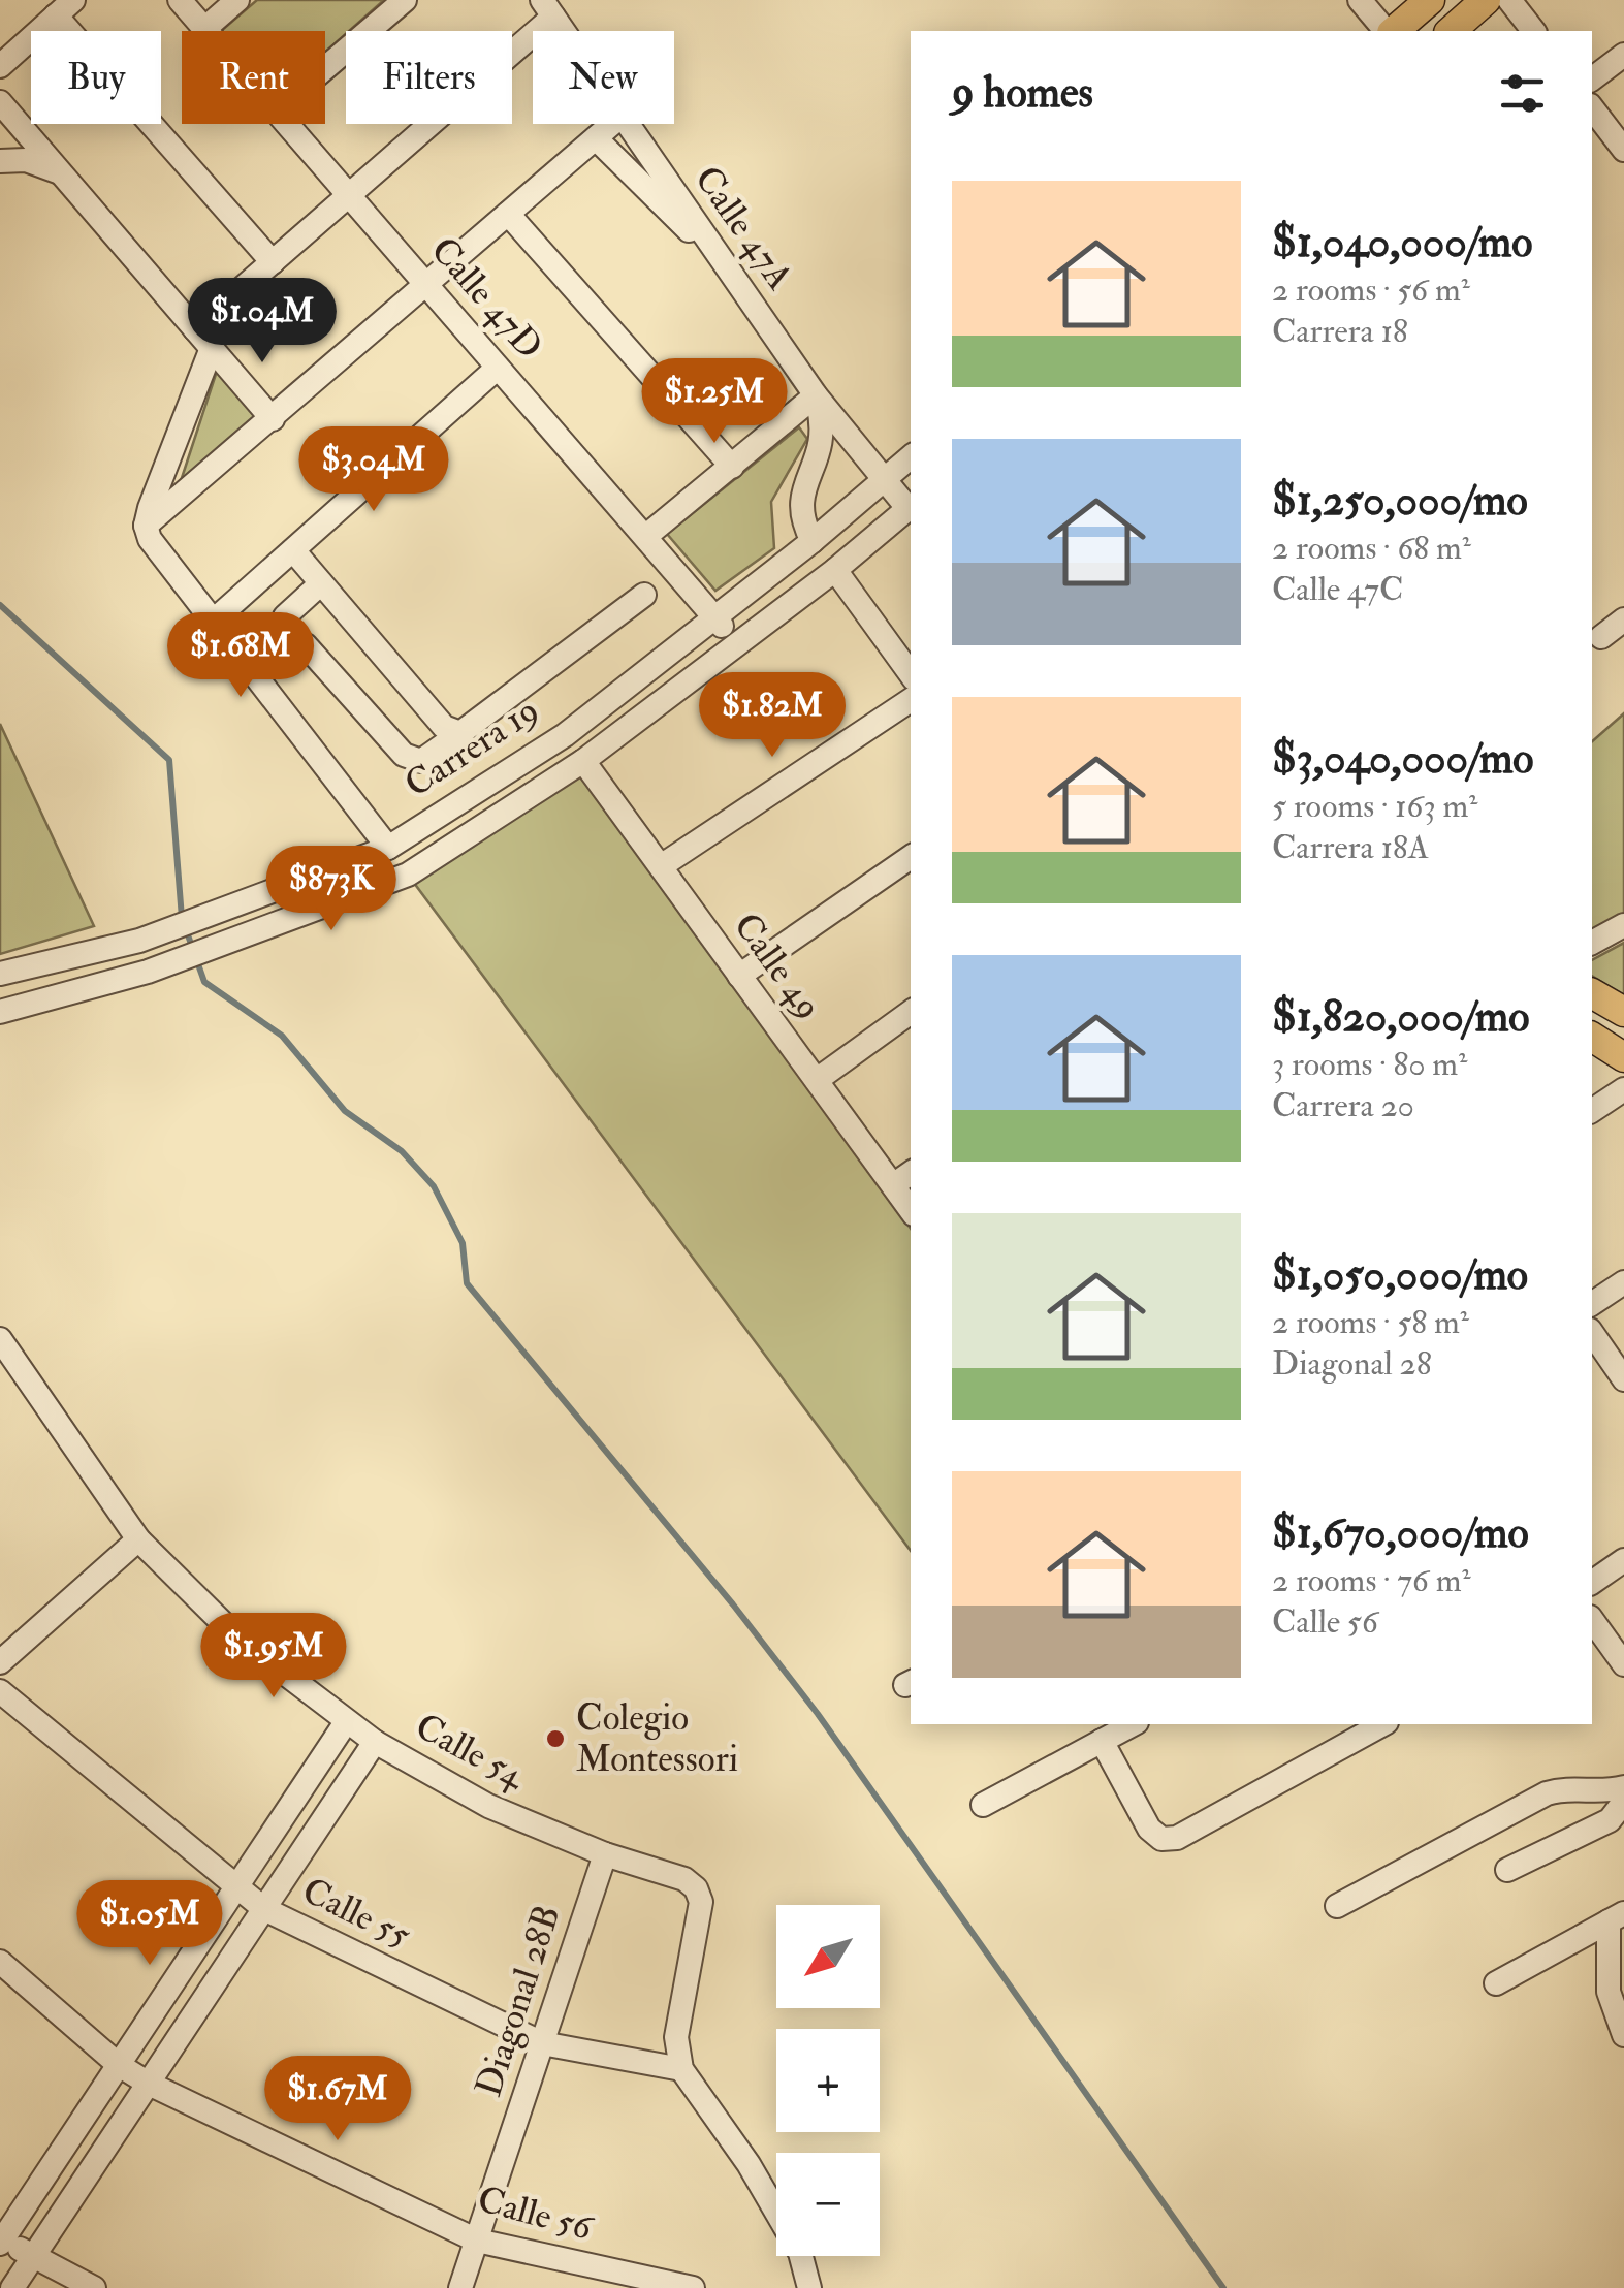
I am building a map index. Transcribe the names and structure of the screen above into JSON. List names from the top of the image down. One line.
{"streets":{"street":["Calle 47A","Calle 47D","Carrera 19","Calle 49","Calle 54","Calle 55","Diagonal 28B","Calle 56"]},"crossings":[["Calle 47A","Carrera 19"],["Calle 47D","Carrera 19"],["Carrera 19","Calle 49"],["Calle 54","Calle 55"],["Calle 54","Diagonal 28B"],["Calle 55","Diagonal 28B"],["Diagonal 28B","Calle 56"]],"places":["Colegio Montessori"],"north":"bottom left","page":{"chip":["Buy","Rent","Filters","New"],"heading":"9 homes","list":[{"name":"$1,040,000/mo","note":"2 rooms · 56 m² · Carrera 18"},{"name":"$1,250,000/mo","note":"2 rooms · 68 m² · Calle 47C"},{"name":"$3,040,000/mo","note":"5 rooms · 163 m² · Carrera 18A"},{"name":"$1,820,000/mo","note":"3 rooms · 80 m² · Carrera 20"},{"name":"$1,050,000/mo","note":"2 rooms · 58 m² · Diagonal 28"},{"name":"$1,670,000/mo","note":"2 rooms · 76 m² · Calle 56"}],"price":["$1.04M","$1.25M","$3.04M","$1.68M","$1.82M","$873K","$1.95M","$1.05M","$1.67M"],"map_buttons":["+","−"]}}
